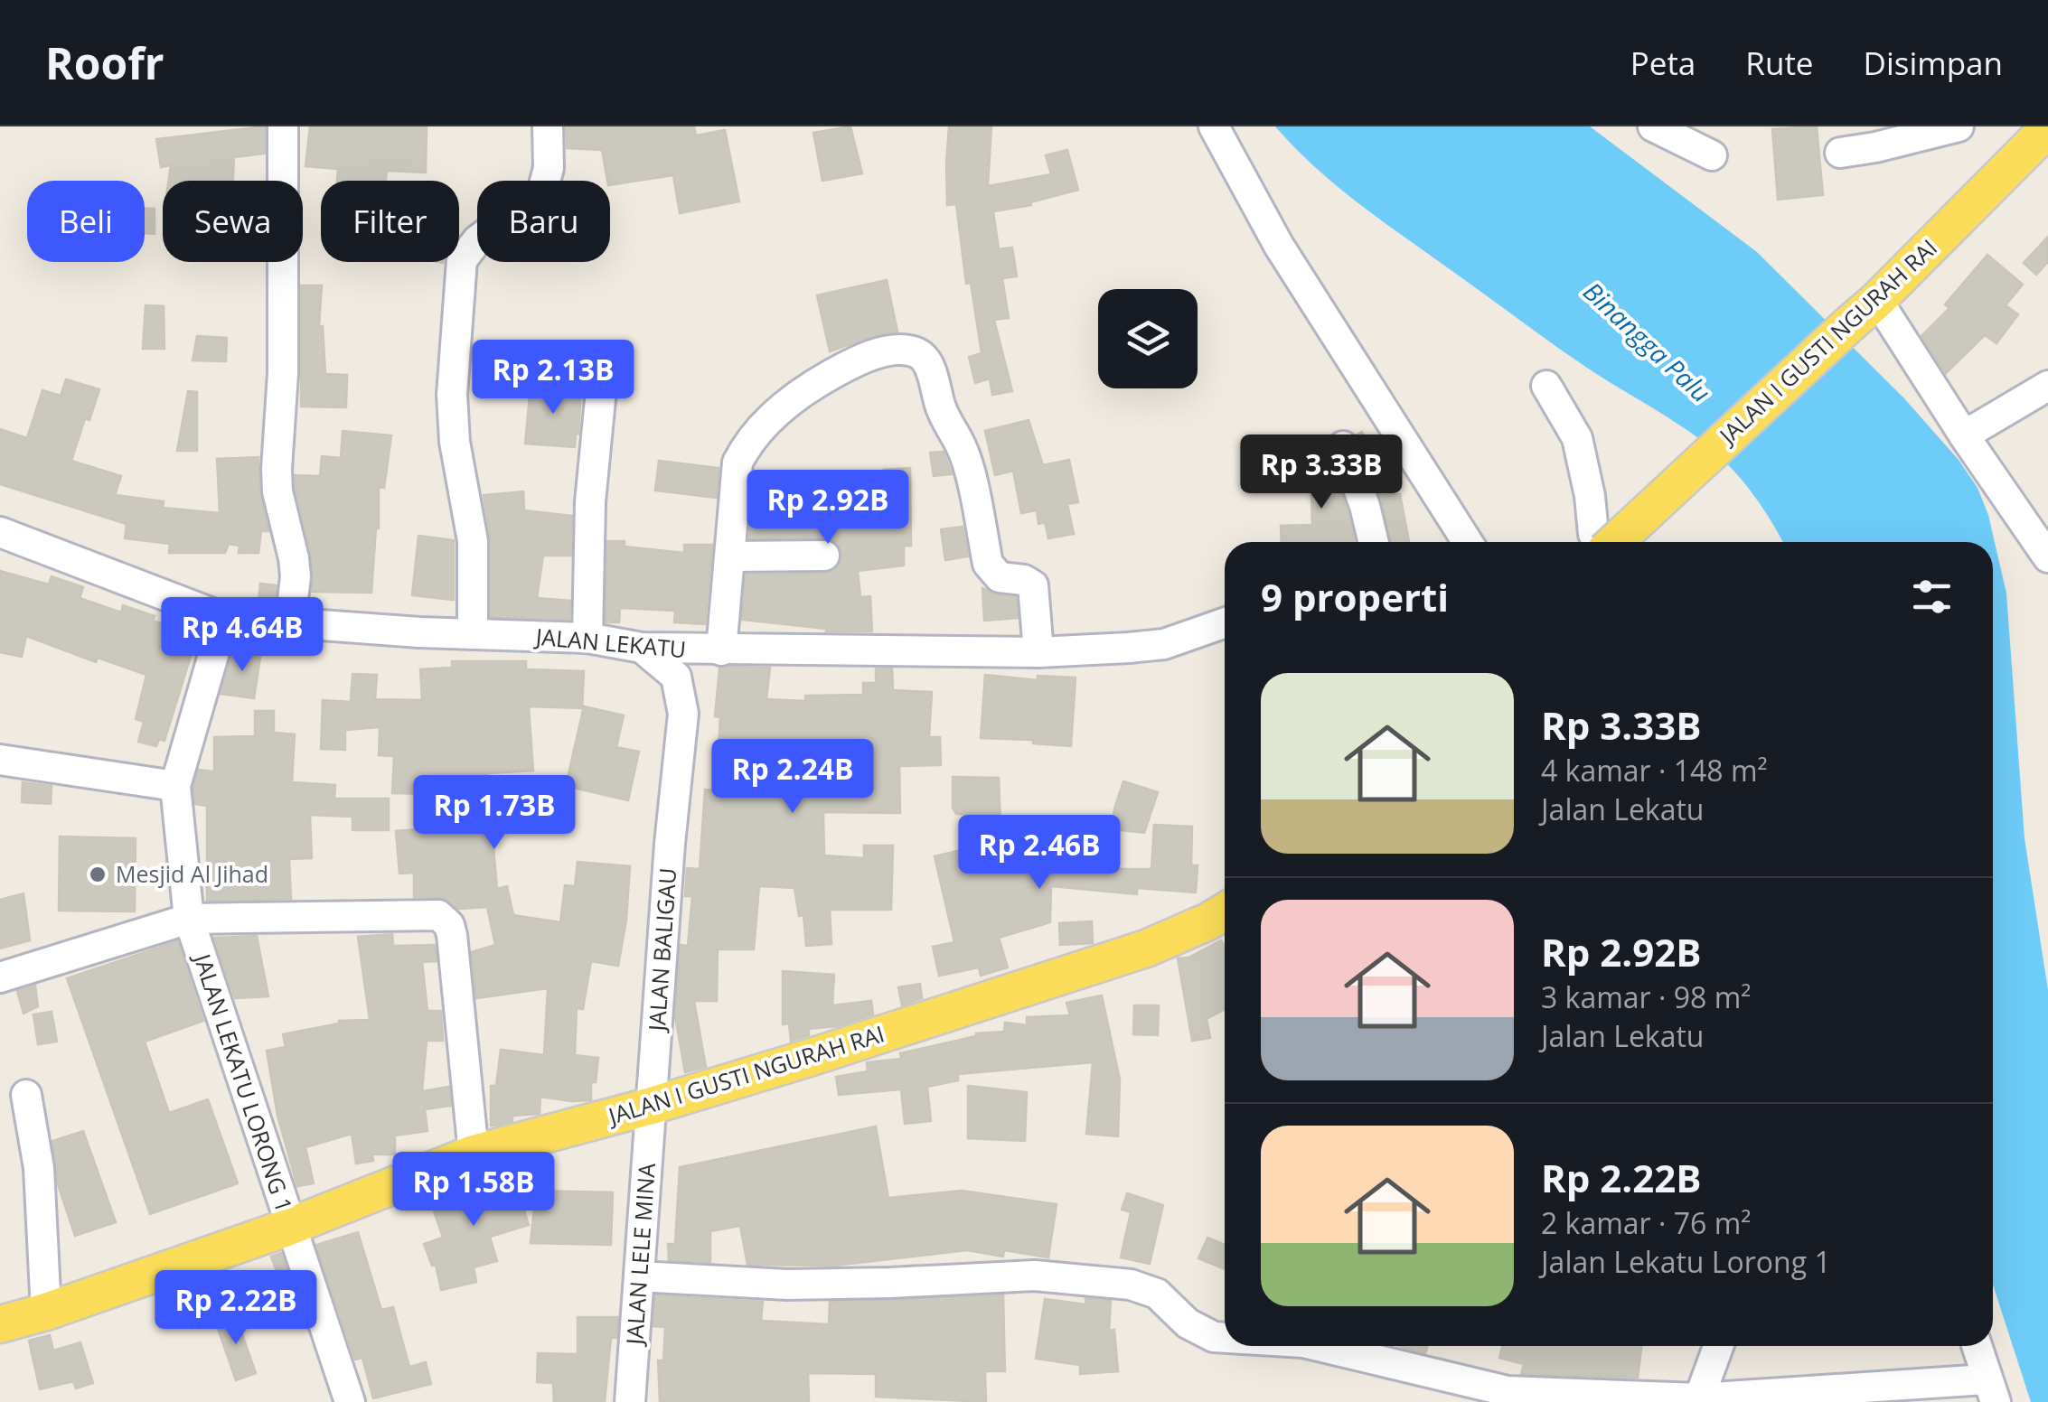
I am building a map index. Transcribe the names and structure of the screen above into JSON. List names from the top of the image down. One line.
{"streets":{"main road":["JALAN I GUSTI NGURAH RAI"],"street":["JALAN LEKATU","JALAN BALIGAU","JALAN LEKATU LORONG 1","JALAN LELE MINA"]},"crossings":[["JALAN I GUSTI NGURAH RAI","JALAN BALIGAU"],["JALAN I GUSTI NGURAH RAI","JALAN LEKATU LORONG 1"],["JALAN I GUSTI NGURAH RAI","JALAN LELE MINA"],["JALAN LEKATU","JALAN BALIGAU"],["JALAN LEKATU","JALAN LEKATU LORONG 1"],["JALAN BALIGAU","JALAN LELE MINA"]],"water":["Binangga Palu"],"places":["Mesjid Al Jihad"],"page":{"header":"Roofr","nav":["Peta","Rute","Disimpan"],"chip":["Beli","Sewa","Filter","Baru"],"price":["Rp 2.13B","Rp 3.33B","Rp 2.92B","Rp 4.64B","Rp 2.24B","Rp 1.73B","Rp 2.46B","Rp 1.58B","Rp 2.22B"],"heading":"9 properti","list":[{"name":"Rp 3.33B","note":"4 kamar · 148 m² · Jalan Lekatu"},{"name":"Rp 2.92B","note":"3 kamar · 98 m² · Jalan Lekatu"},{"name":"Rp 2.22B","note":"2 kamar · 76 m² · Jalan Lekatu Lorong 1"}]}}
